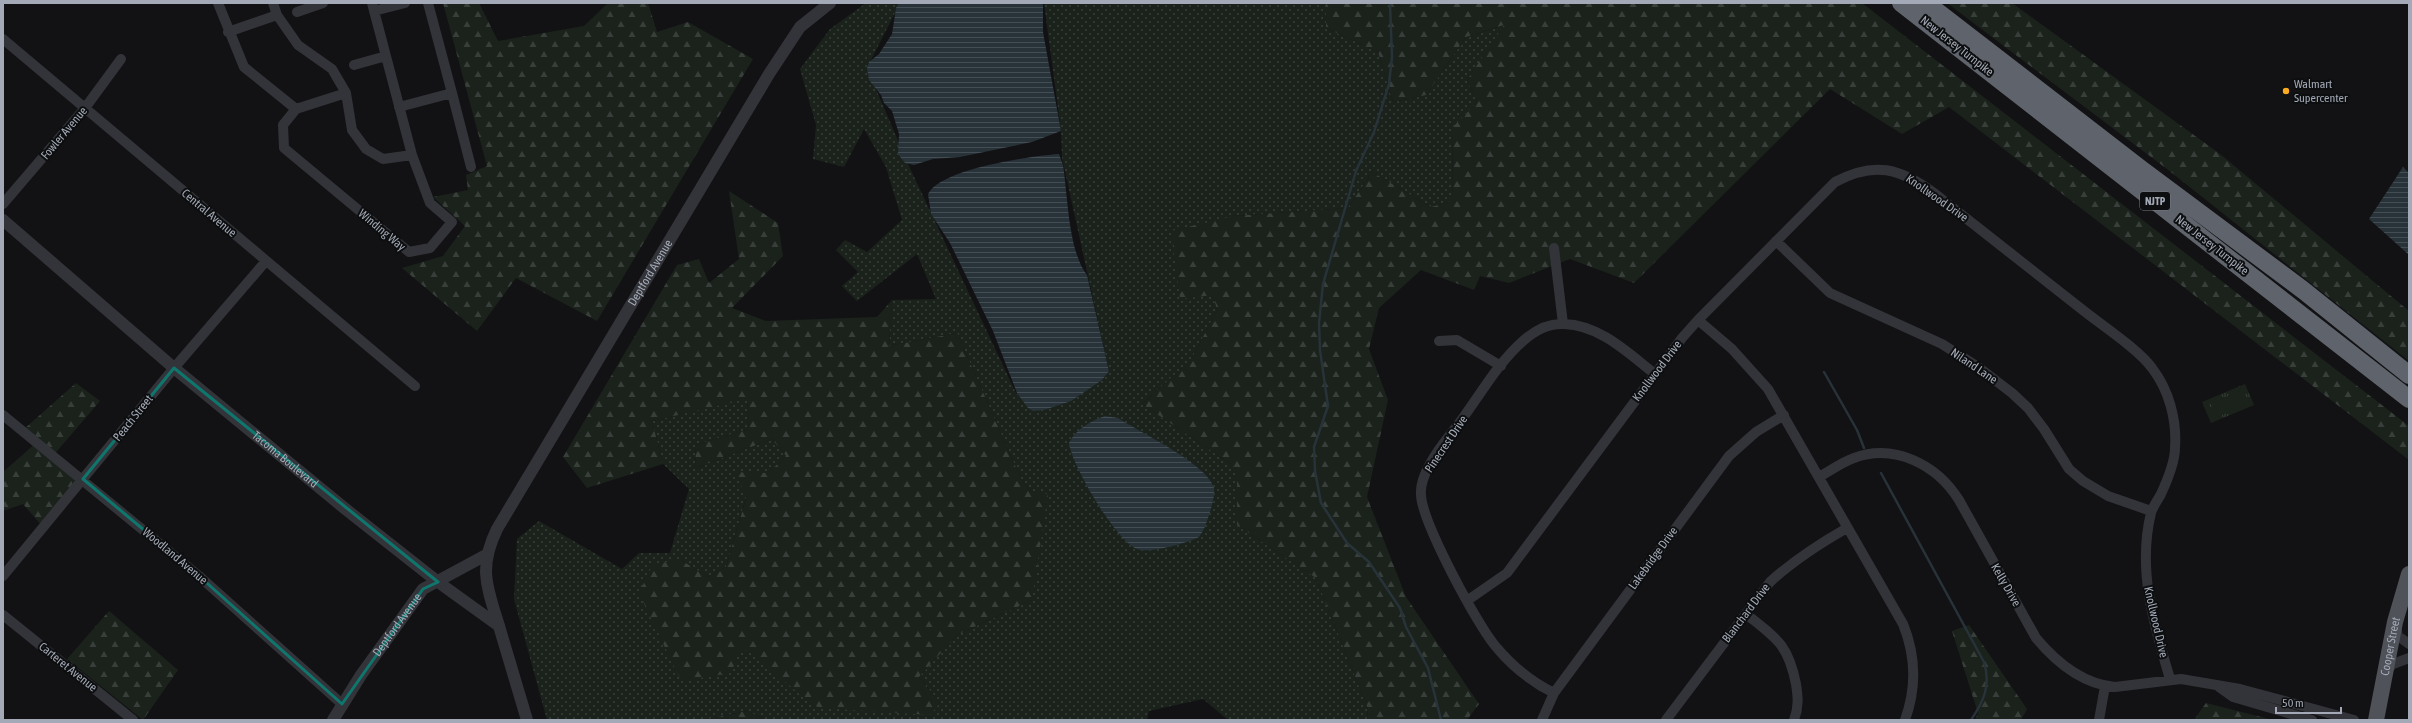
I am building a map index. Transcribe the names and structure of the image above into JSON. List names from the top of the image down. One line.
{"streets":{"highway":["New Jersey Turnpike","NJTP"],"main road":["Cooper Street"],"street":["Fowler Avenue","Knollwood Drive","Central Avenue","Winding Way","Deptford Avenue","Niland Lane","Peach Street","Pinecrest Drive","Tacoma Boulevard","Woodland Avenue","Lakebridge Drive","Kelly Drive","Blanchard Drive","Carteret Avenue"]},"crossings":[["Fowler Avenue","Central Avenue"],["Knollwood Drive","Niland Lane"],["Knollwood Drive","Pinecrest Drive"],["Knollwood Drive","Kelly Drive"],["Central Avenue","Peach Street"],["Deptford Avenue","Tacoma Boulevard"],["Deptford Avenue","Woodland Avenue"],["Peach Street","Tacoma Boulevard"],["Peach Street","Woodland Avenue"],["Pinecrest Drive","Lakebridge Drive"]],"places":["Walmart Supercenter"],"scale_bar":"50 m"}
